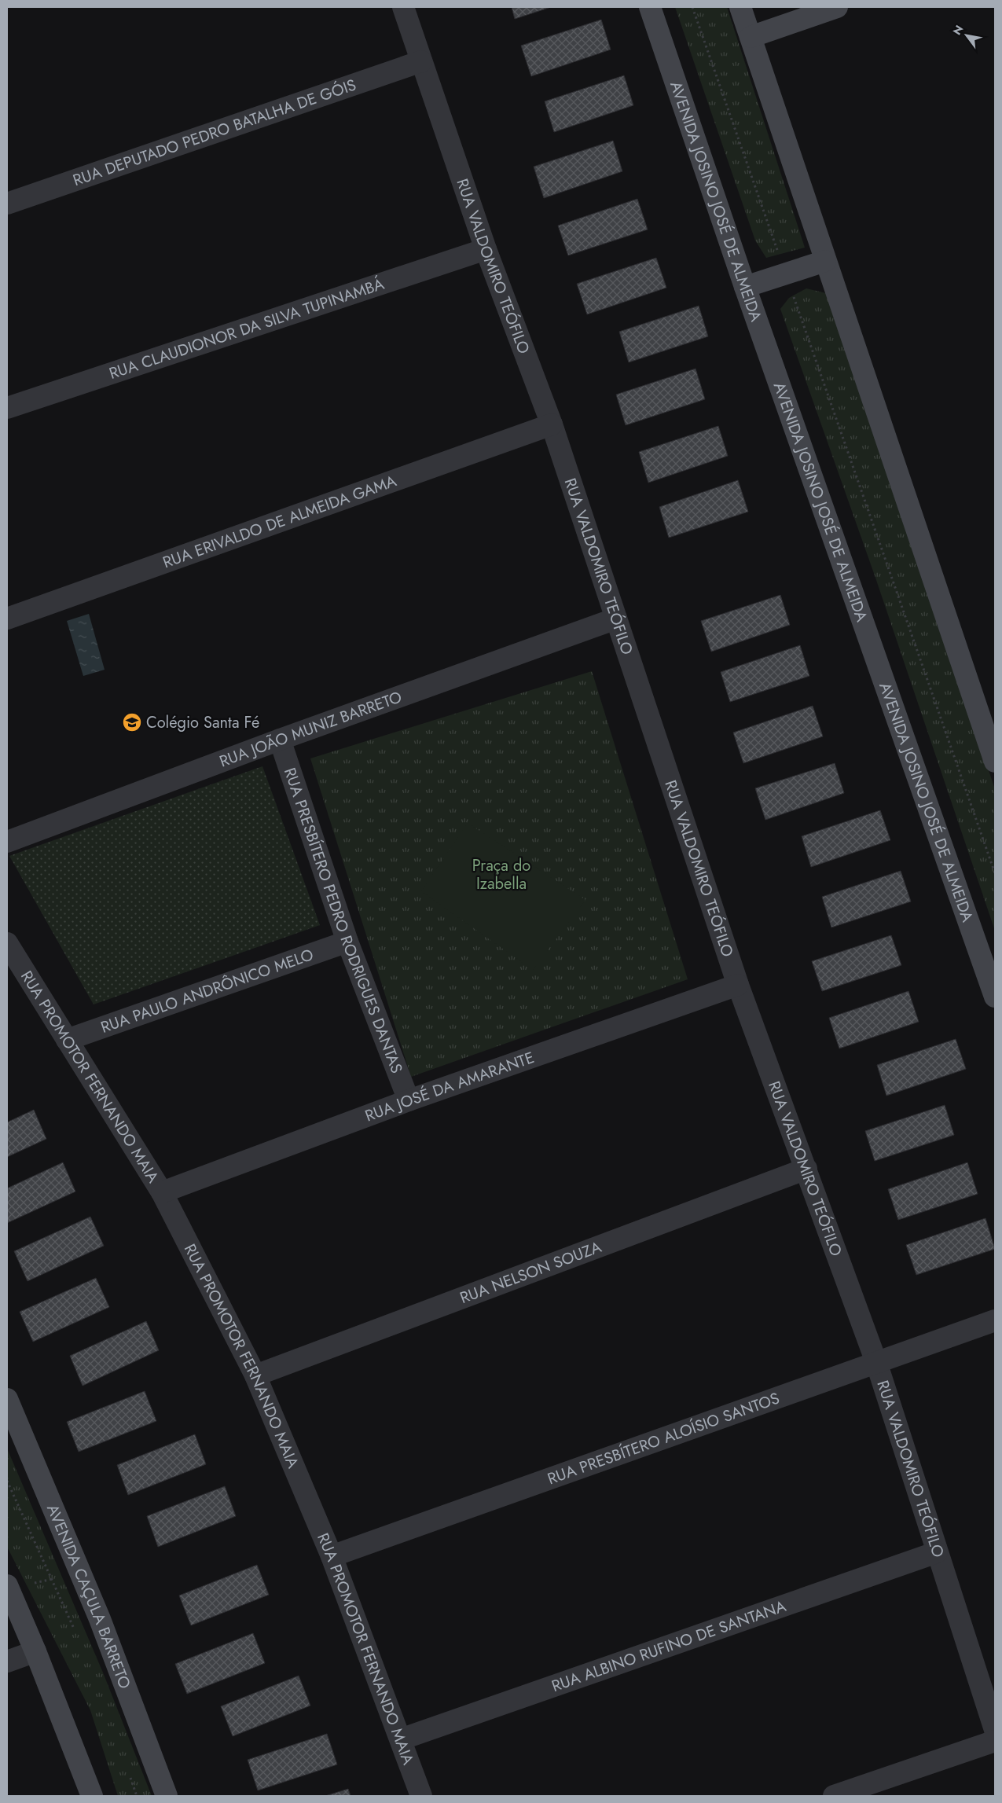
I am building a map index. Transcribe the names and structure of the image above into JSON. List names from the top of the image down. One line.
{"streets":{"main road":["AVENIDA JOSINO JOSÉ DE ALMEIDA","AVENIDA CAÇULA BARRETO"],"street":["RUA DEPUTADO PEDRO BATALHA DE GÓIS","RUA VALDOMIRO TEÓFILO","RUA CLAUDIONOR DA SILVA TUPINAMBÁ","RUA ERIVALDO DE ALMEIDA GAMA","RUA JOÃO MUNIZ BARRETO","RUA PRESBÍTERO PEDRO RODRIGUES DANTAS","RUA PAULO ANDRÔNICO MELO","RUA PROMOTOR FERNANDO MAIA","RUA JOSÉ DA AMARANTE","RUA NELSON SOUZA","RUA PRESBÍTERO ALOÍSIO SANTOS","RUA ALBINO RUFINO DE SANTANA"]},"crossings":[["RUA DEPUTADO PEDRO BATALHA DE GÓIS","RUA VALDOMIRO TEÓFILO"],["RUA VALDOMIRO TEÓFILO","RUA CLAUDIONOR DA SILVA TUPINAMBÁ"],["RUA VALDOMIRO TEÓFILO","RUA ERIVALDO DE ALMEIDA GAMA"],["RUA VALDOMIRO TEÓFILO","RUA JOÃO MUNIZ BARRETO"],["RUA VALDOMIRO TEÓFILO","RUA JOSÉ DA AMARANTE"],["RUA VALDOMIRO TEÓFILO","RUA NELSON SOUZA"],["RUA VALDOMIRO TEÓFILO","RUA PRESBÍTERO ALOÍSIO SANTOS"],["RUA VALDOMIRO TEÓFILO","RUA ALBINO RUFINO DE SANTANA"],["RUA JOÃO MUNIZ BARRETO","RUA PRESBÍTERO PEDRO RODRIGUES DANTAS"],["RUA PRESBÍTERO PEDRO RODRIGUES DANTAS","RUA PAULO ANDRÔNICO MELO"],["RUA PRESBÍTERO PEDRO RODRIGUES DANTAS","RUA JOSÉ DA AMARANTE"],["RUA PAULO ANDRÔNICO MELO","RUA PROMOTOR FERNANDO MAIA"],["RUA PROMOTOR FERNANDO MAIA","RUA JOSÉ DA AMARANTE"],["RUA PROMOTOR FERNANDO MAIA","RUA NELSON SOUZA"],["RUA PROMOTOR FERNANDO MAIA","RUA PRESBÍTERO ALOÍSIO SANTOS"],["RUA PROMOTOR FERNANDO MAIA","RUA ALBINO RUFINO DE SANTANA"]],"parks":["Praça do Izabella"],"places":{"school or university":["Colégio Santa Fé"]},"north":"top left"}
